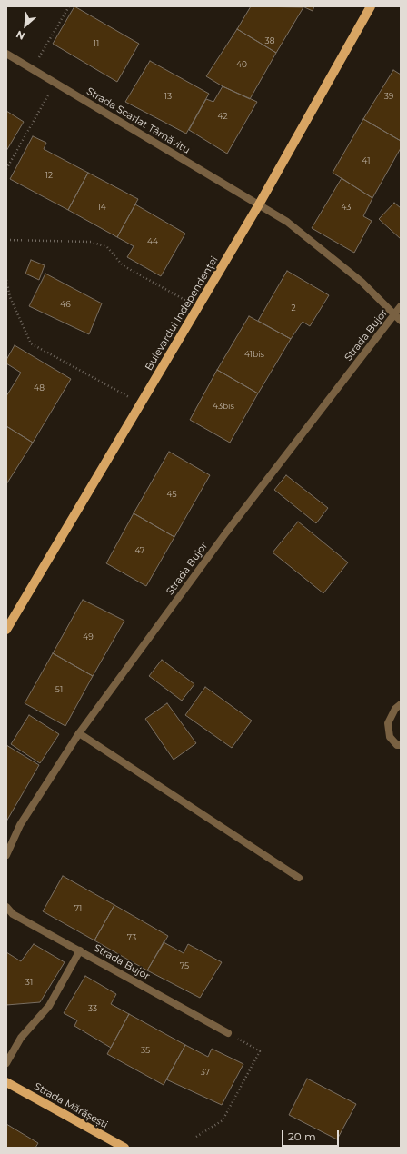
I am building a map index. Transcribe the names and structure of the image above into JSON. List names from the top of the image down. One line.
{"streets":{"main road":["Bulevardul Independenței","Strada Mărășești"],"street":["Strada Scarlat Târnăvitu","Strada Bujor"]},"crossings":[["Strada Scarlat Târnăvitu","Bulevardul Independenței"],["Strada Scarlat Târnăvitu","Strada Bujor"]],"house_numbers":["38","11","40","13","39","42","41","12","14","43","44","46","2","41bis","48","43bis","45","47","49","51","71","73","75","31","33","35","37"],"scale_bar":"20 m","north":"bottom left"}
